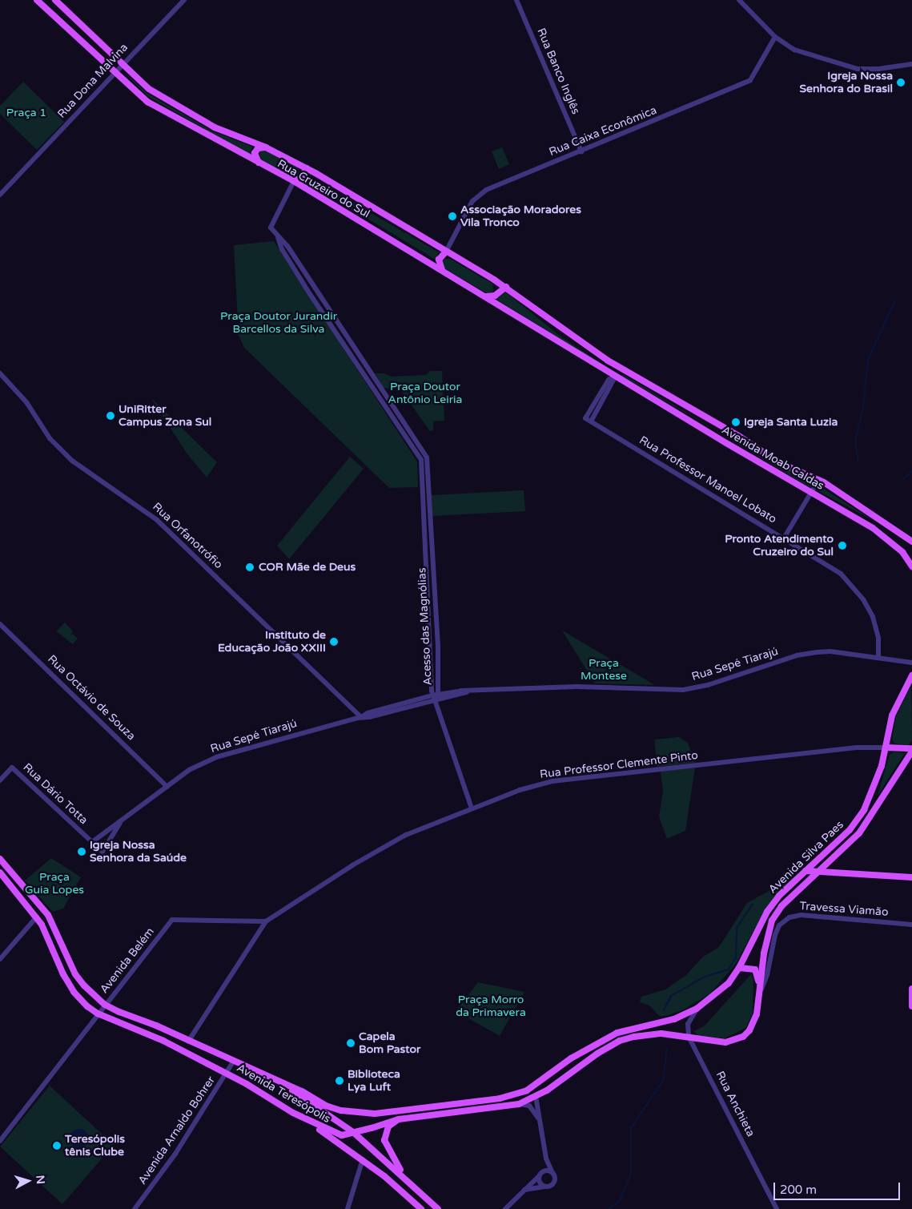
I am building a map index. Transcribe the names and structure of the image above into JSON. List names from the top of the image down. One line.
{"streets":{"main road":["Rua Cruzeiro do Sul","Avenida Moab Caldas","Avenida Silva Paes","Avenida Teresópolis"],"street":["Rua Banco Inglês","Rua Dona Malvina","Rua Caixa Econômica","Rua Professor Manoel Lobato","Rua Orfanotrófio","Acesso das Magnólias","Rua Sepé Tiarajú","Rua Octávio de Souza","Rua Professor Clemente Pinto","Rua Dário Totta","Travessa Viamão","Avenida Belém","Rua Anchieta","Avenida Arnaldo Bohrer"]},"crossings":[["Rua Banco Inglês","Rua Caixa Econômica"],["Rua Dona Malvina","Rua Cruzeiro do Sul"],["Rua Caixa Econômica","Rua Cruzeiro do Sul"],["Rua Cruzeiro do Sul","Avenida Moab Caldas"],["Rua Cruzeiro do Sul","Rua Professor Manoel Lobato"],["Avenida Moab Caldas","Rua Professor Manoel Lobato"],["Rua Professor Manoel Lobato","Rua Sepé Tiarajú"],["Rua Orfanotrófio","Rua Sepé Tiarajú"],["Acesso das Magnólias","Rua Sepé Tiarajú"],["Rua Sepé Tiarajú","Rua Octávio de Souza"],["Rua Sepé Tiarajú","Rua Dário Totta"],["Rua Professor Clemente Pinto","Avenida Silva Paes"],["Rua Professor Clemente Pinto","Avenida Belém"],["Avenida Silva Paes","Travessa Viamão"],["Avenida Silva Paes","Avenida Teresópolis"],["Travessa Viamão","Avenida Teresópolis"],["Avenida Belém","Avenida Teresópolis"],["Avenida Teresópolis","Rua Anchieta"],["Avenida Teresópolis","Avenida Arnaldo Bohrer"]],"parks":["Praça 1","Praça Doutor Jurandir Barcellos da Silva","Praça Doutor Antônio Leiria","Praça Montese","Praça Guia Lopes","Praça Morro da Primavera"],"places":["Igreja Nossa Senhora do Brasil","Associação Moradores Vila Tronco","UniRitter Campus Zona Sul","Igreja Santa Luzia","Pronto Atendimento Cruzeiro do Sul","COR Mãe de Deus","Instituto de Educação João XXIII","Igreja Nossa Senhora da Saúde","Capela Bom Pastor","Biblioteca Lya Luft","Teresópolis tênis Clube"],"scale_bar":"200 m","north":"right"}
